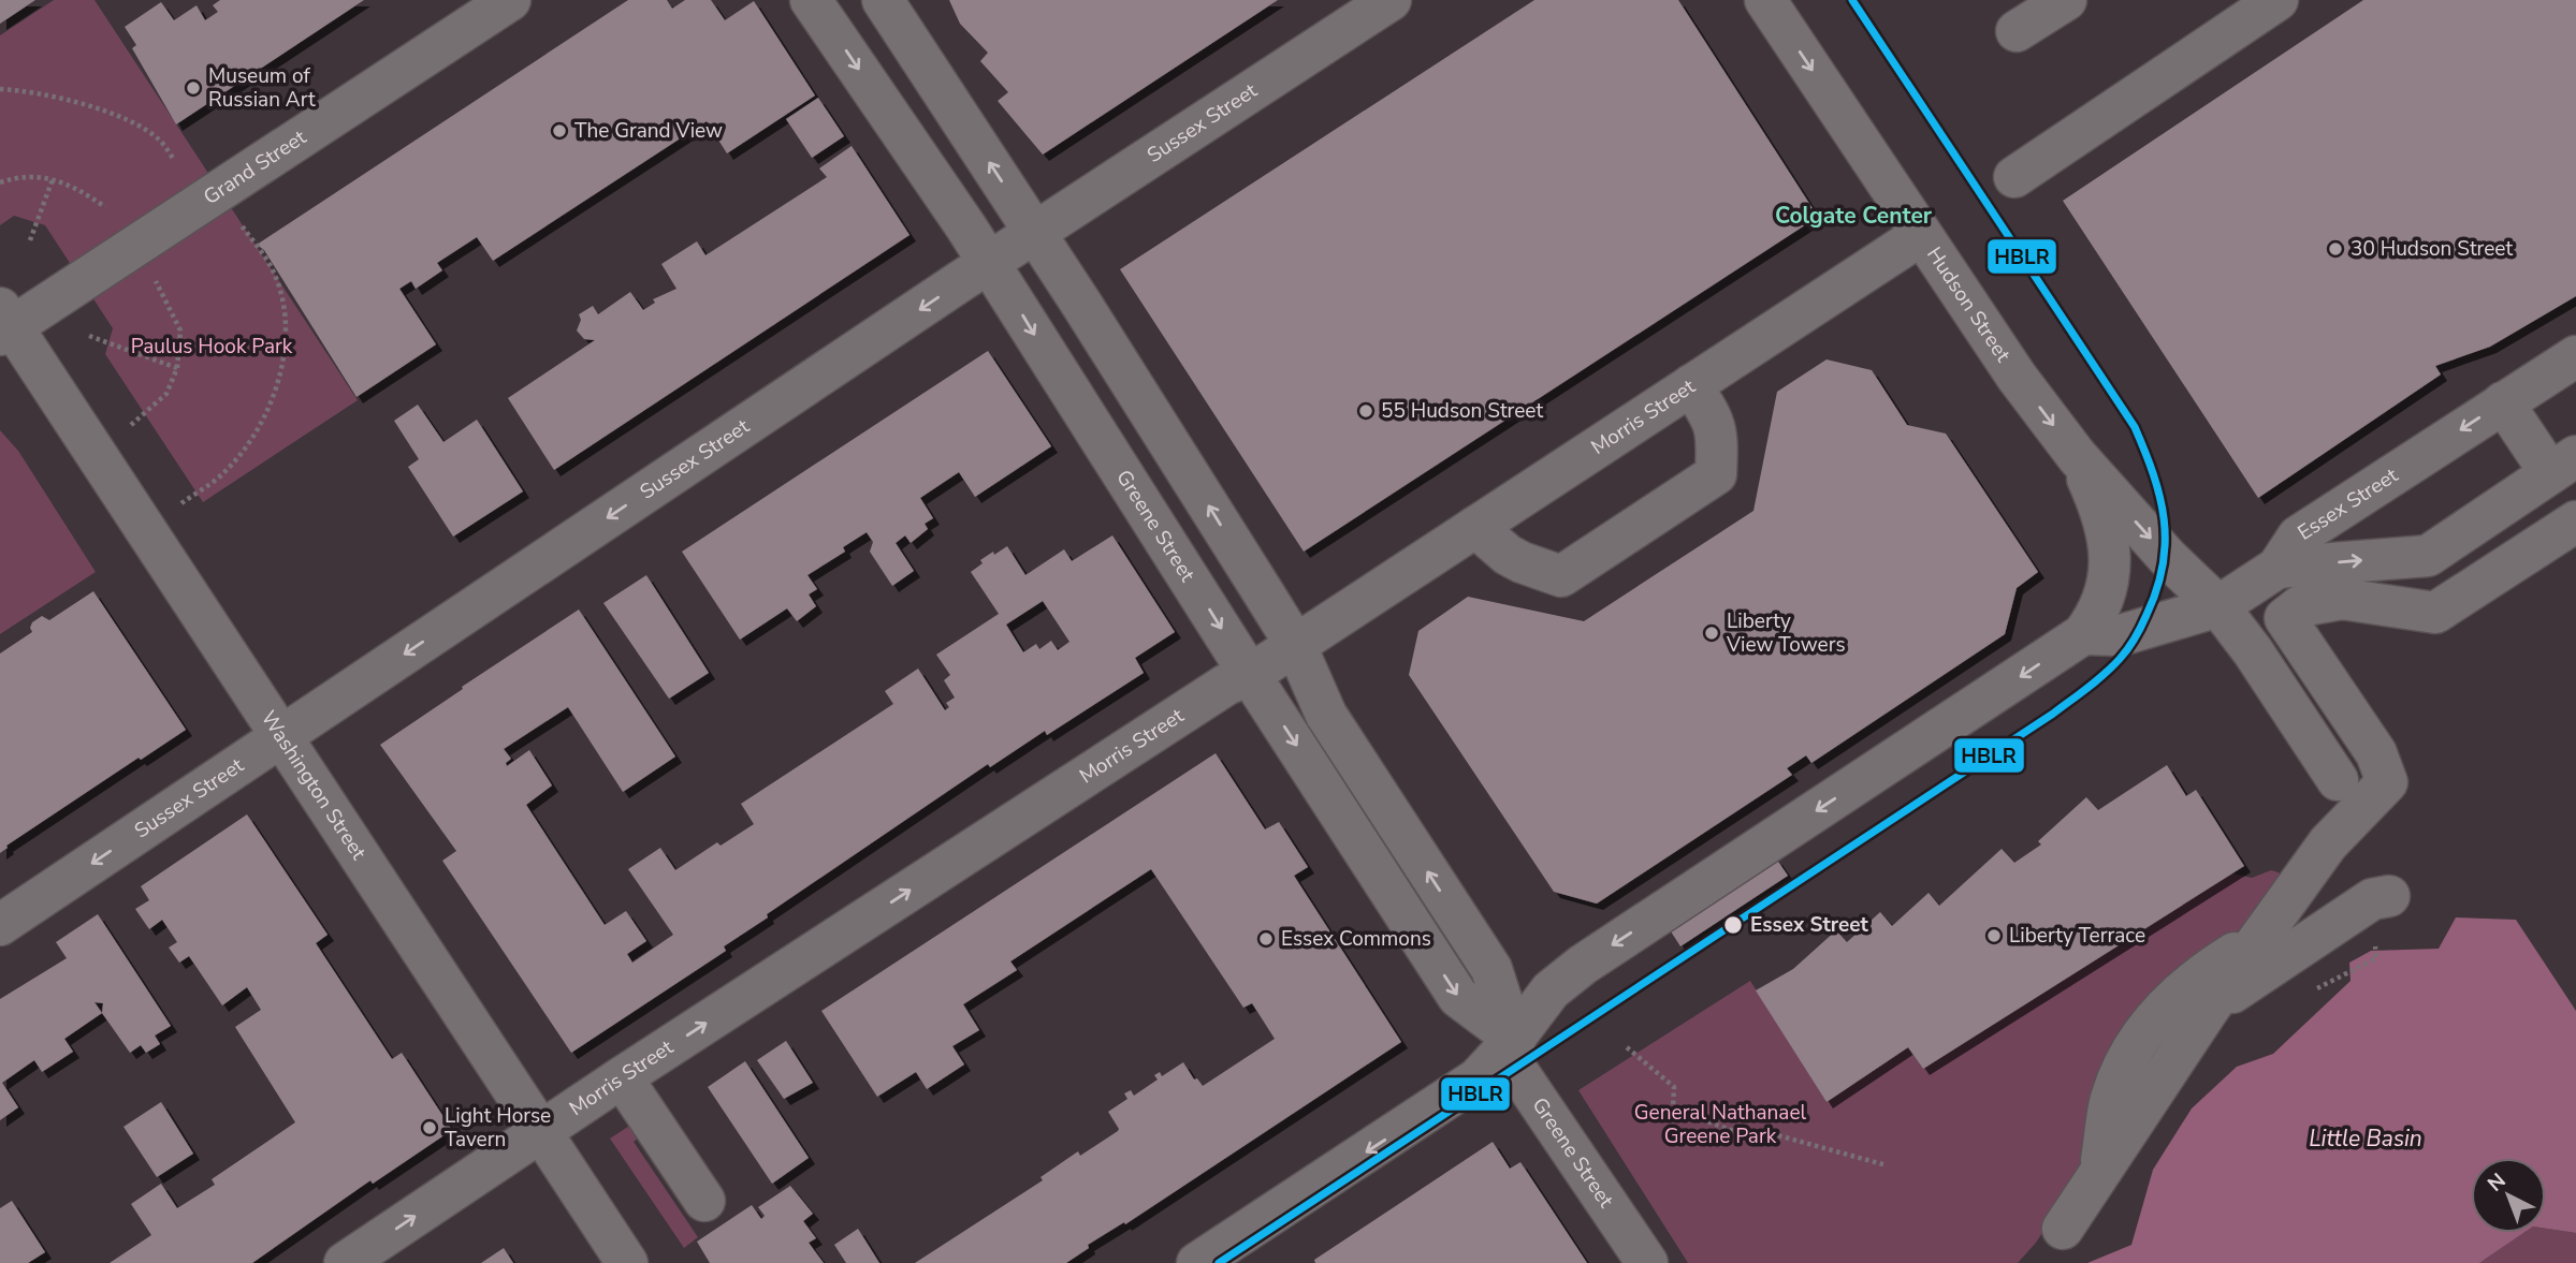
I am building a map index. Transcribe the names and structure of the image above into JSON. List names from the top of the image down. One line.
{"streets":{"street":["Sussex Street","Grand Street","Hudson Street","Morris Street","Essex Street","Greene Street","Washington Street"]},"crossings":[["Sussex Street","Greene Street"],["Sussex Street","Washington Street"],["Grand Street","Washington Street"],["Hudson Street","Morris Street"],["Hudson Street","Essex Street"],["Morris Street","Greene Street"],["Morris Street","Washington Street"]],"one_way":["Sussex Street","Hudson Street","Morris Street"],"districts":["Colgate Center"],"water":["Little Basin"],"parks":["Paulus Hook Park","General Nathanael Greene Park"],"places":["Museum of Russian Art","The Grand View","30 Hudson Street","55 Hudson Street","Liberty View Towers","Essex Street","Liberty Terrace","Essex Commons","Light Horse Tavern"],"lines":["transit line HBLR"],"north":"top left"}
